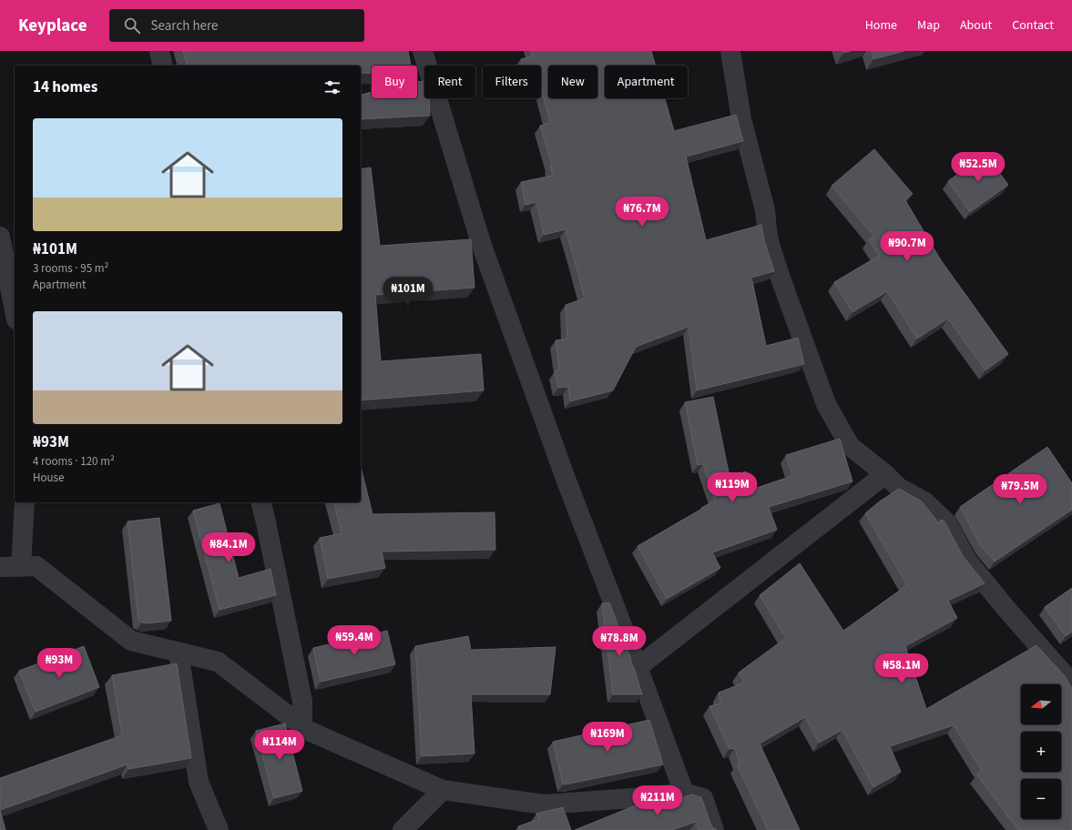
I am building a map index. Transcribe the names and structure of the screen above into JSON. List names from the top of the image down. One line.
{"north":"left","page":{"header":"Keyplace","search":"Search here","nav":["Home","Map","About","Contact"],"chip":["Buy","Rent","Filters","New","Apartment"],"heading":"14 homes","list":[{"name":"₦101M","note":"3 rooms · 95 m² · Apartment"},{"name":"₦93M","note":"4 rooms · 120 m² · House"}],"price":["₦52.5M","₦76.7M","₦90.7M","₦101M","₦119M","₦79.5M","₦84.1M","₦59.4M","₦78.8M","₦93M","₦58.1M","₦169M","₦114M","₦211M"],"map_buttons":["+","−"]}}
